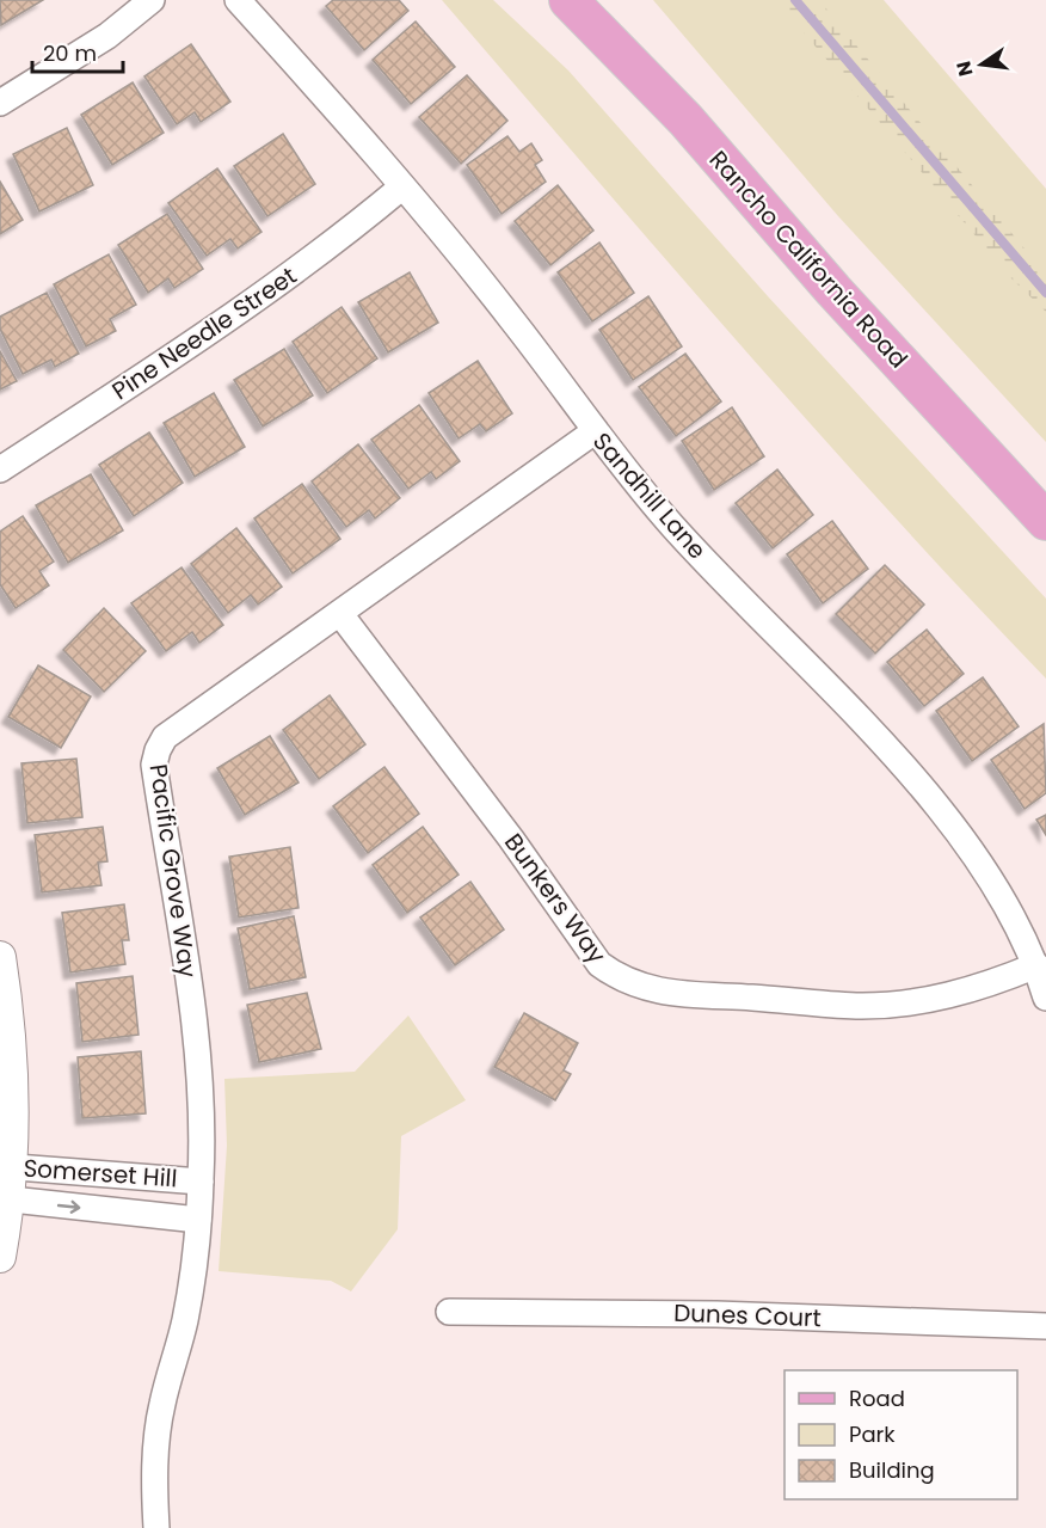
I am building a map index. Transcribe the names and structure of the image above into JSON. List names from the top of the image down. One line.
{"streets":{"main road":["Rancho California Road"],"street":["Pine Needle Street","Sandhill Lane","Pacific Grove Way","Bunkers Way","Somerset Hill","Dunes Court"]},"crossings":[["Pine Needle Street","Sandhill Lane"],["Sandhill Lane","Pacific Grove Way"],["Sandhill Lane","Bunkers Way"],["Pacific Grove Way","Bunkers Way"],["Pacific Grove Way","Somerset Hill"]],"legend":["Road","Park","Building"],"scale_bar":"20 m","north":"left"}
